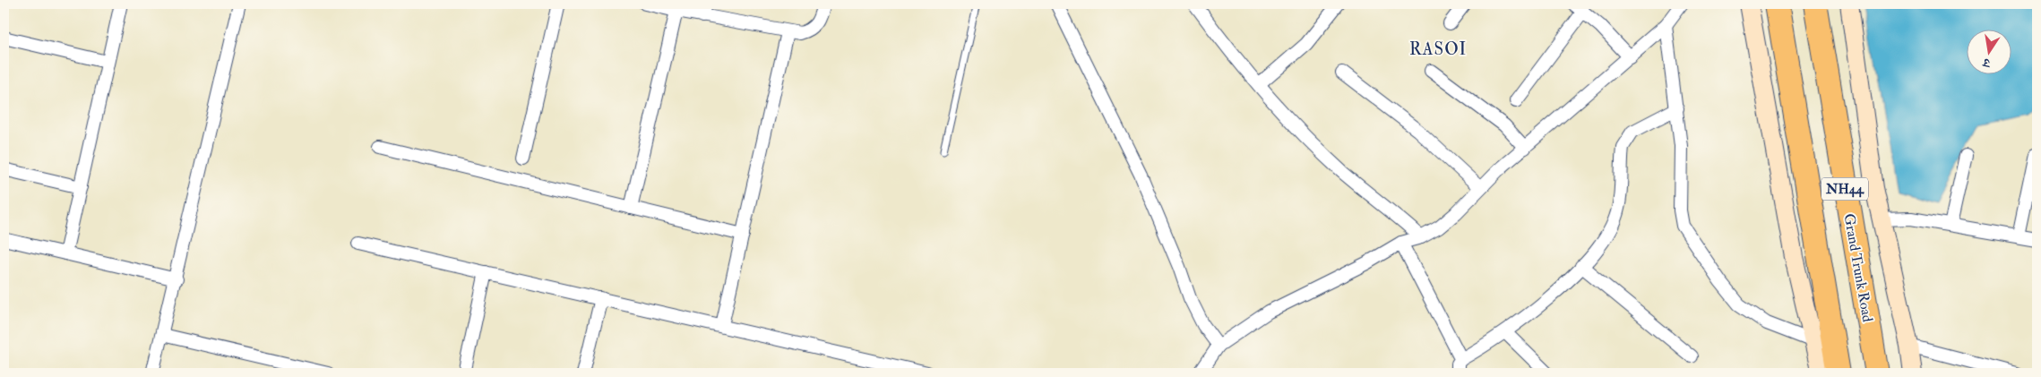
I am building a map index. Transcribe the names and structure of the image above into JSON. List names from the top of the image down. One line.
{"streets":{"highway":["NH44","Grand Trunk Road"]},"districts":["RASOI"],"north":"bottom"}
